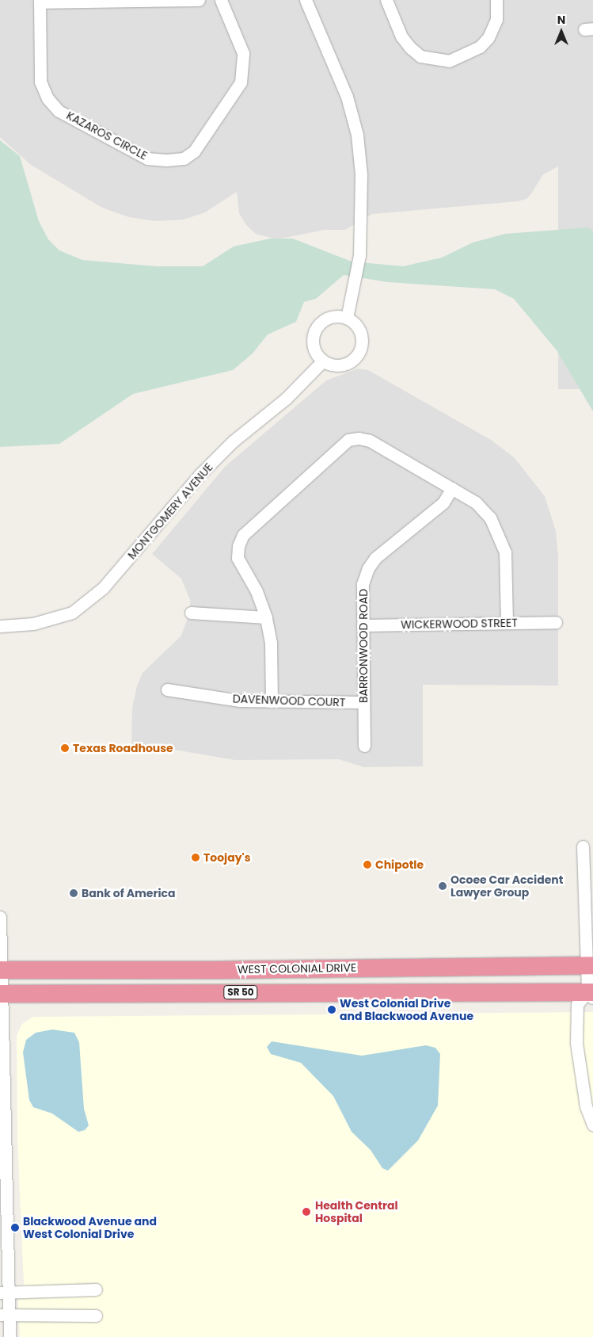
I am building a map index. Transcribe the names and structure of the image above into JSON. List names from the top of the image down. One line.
{"streets":{"highway":["WEST COLONIAL DRIVE","SR 50"],"street":["KAZAROS CIRCLE","MONTGOMERY AVENUE","WICKERWOOD STREET","BARRONWOOD ROAD","DAVENWOOD COURT"]},"crossings":[["WICKERWOOD STREET","BARRONWOOD ROAD"],["BARRONWOOD ROAD","DAVENWOOD COURT"]],"places":["Texas Roadhouse","Toojay's","Chipotle","Ocoee Car Accident Lawyer Group","Bank of America","West Colonial Drive and Blackwood Avenue","Health Central Hospital","Blackwood Avenue and West Colonial Drive"],"north":"top"}
